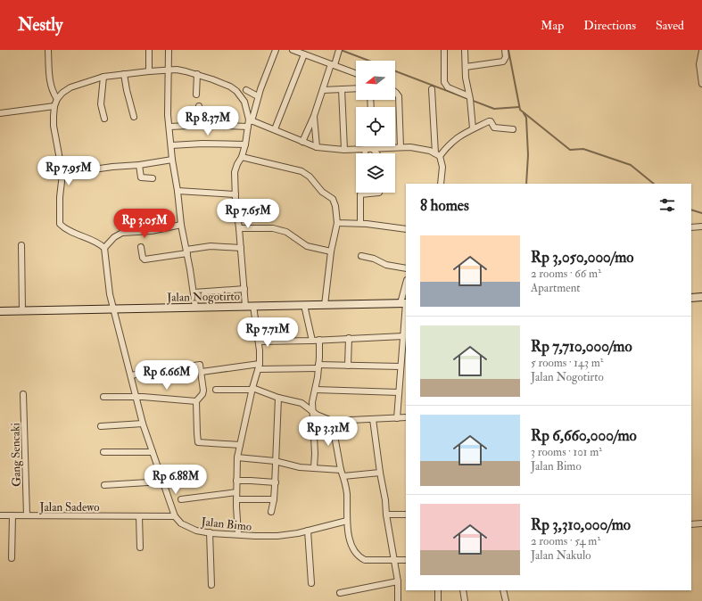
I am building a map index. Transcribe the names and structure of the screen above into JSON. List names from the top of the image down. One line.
{"streets":{"street":["Jalan Nogotirto","Gang Sencaki","Jalan Sadewo","Jalan Bimo"]},"crossings":[["Gang Sencaki","Jalan Sadewo"],["Jalan Sadewo","Jalan Bimo"]],"north":"left","page":{"header":"Nestly","nav":["Map","Directions","Saved"],"price":["Rp 8.37M","Rp 7.95M","Rp 7.65M","Rp 3.05M","Rp 7.71M","Rp 6.66M","Rp 3.31M","Rp 6.88M"],"heading":"8 homes","list":[{"name":"Rp 3,050,000/mo","note":"2 rooms · 66 m² · Apartment"},{"name":"Rp 7,710,000/mo","note":"5 rooms · 143 m² · Jalan Nogotirto"},{"name":"Rp 6,660,000/mo","note":"3 rooms · 101 m² · Jalan Bimo"},{"name":"Rp 3,310,000/mo","note":"2 rooms · 54 m² · Jalan Nakulo"}]}}
